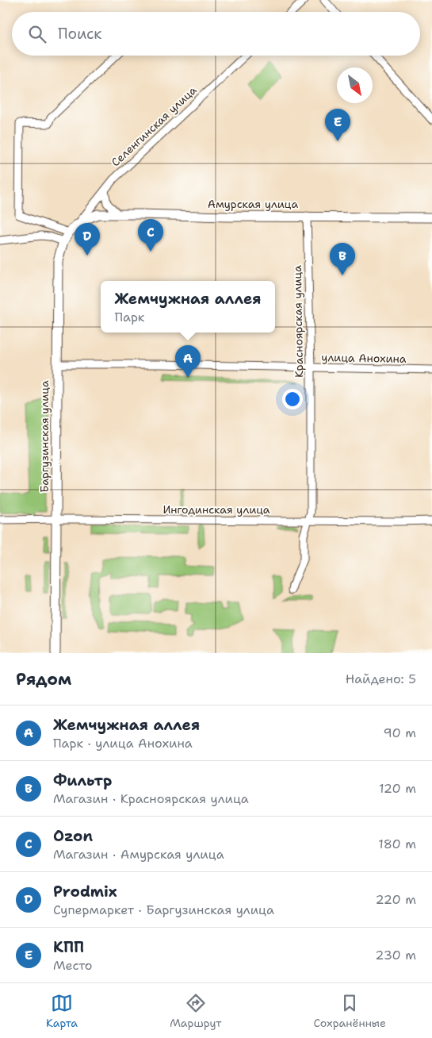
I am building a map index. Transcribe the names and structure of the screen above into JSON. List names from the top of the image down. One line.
{"streets":{"main road":["Амурская улица","Баргузинская улица"],"street":["Селенгинская улица","Красноярская улица","улица Анохина","Ингодинская улица"]},"crossings":[["Селенгинская улица","Амурская улица"],["Селенгинская улица","Баргузинская улица"],["Амурская улица","Красноярская улица"],["Амурская улица","Баргузинская улица"],["Красноярская улица","улица Анохина"],["Красноярская улица","Ингодинская улица"],["улица Анохина","Баргузинская улица"],["Баргузинская улица","Ингодинская улица"]],"north":"bottom right","page":{"search":"Поиск","pins":["E","C","D","B","A"],"popup":["Жемчужная аллея","Парк"],"heading":["Рядом","Найдено: 5"],"list":[{"mark":"A","name":"Жемчужная аллея","note":"Парк · улица Анохина","value":"90 m"},{"mark":"B","name":"Фильтр","note":"Магазин · Красноярская улица","value":"120 m"},{"mark":"C","name":"Ozon","note":"Магазин · Амурская улица","value":"180 m"},{"mark":"D","name":"Prodmix","note":"Супермаркет · Баргузинская улица","value":"220 m"},{"mark":"E","name":"КПП","note":"Место","value":"230 m"}],"nav":["Карта","Маршрут","Сохранённые"]}}
